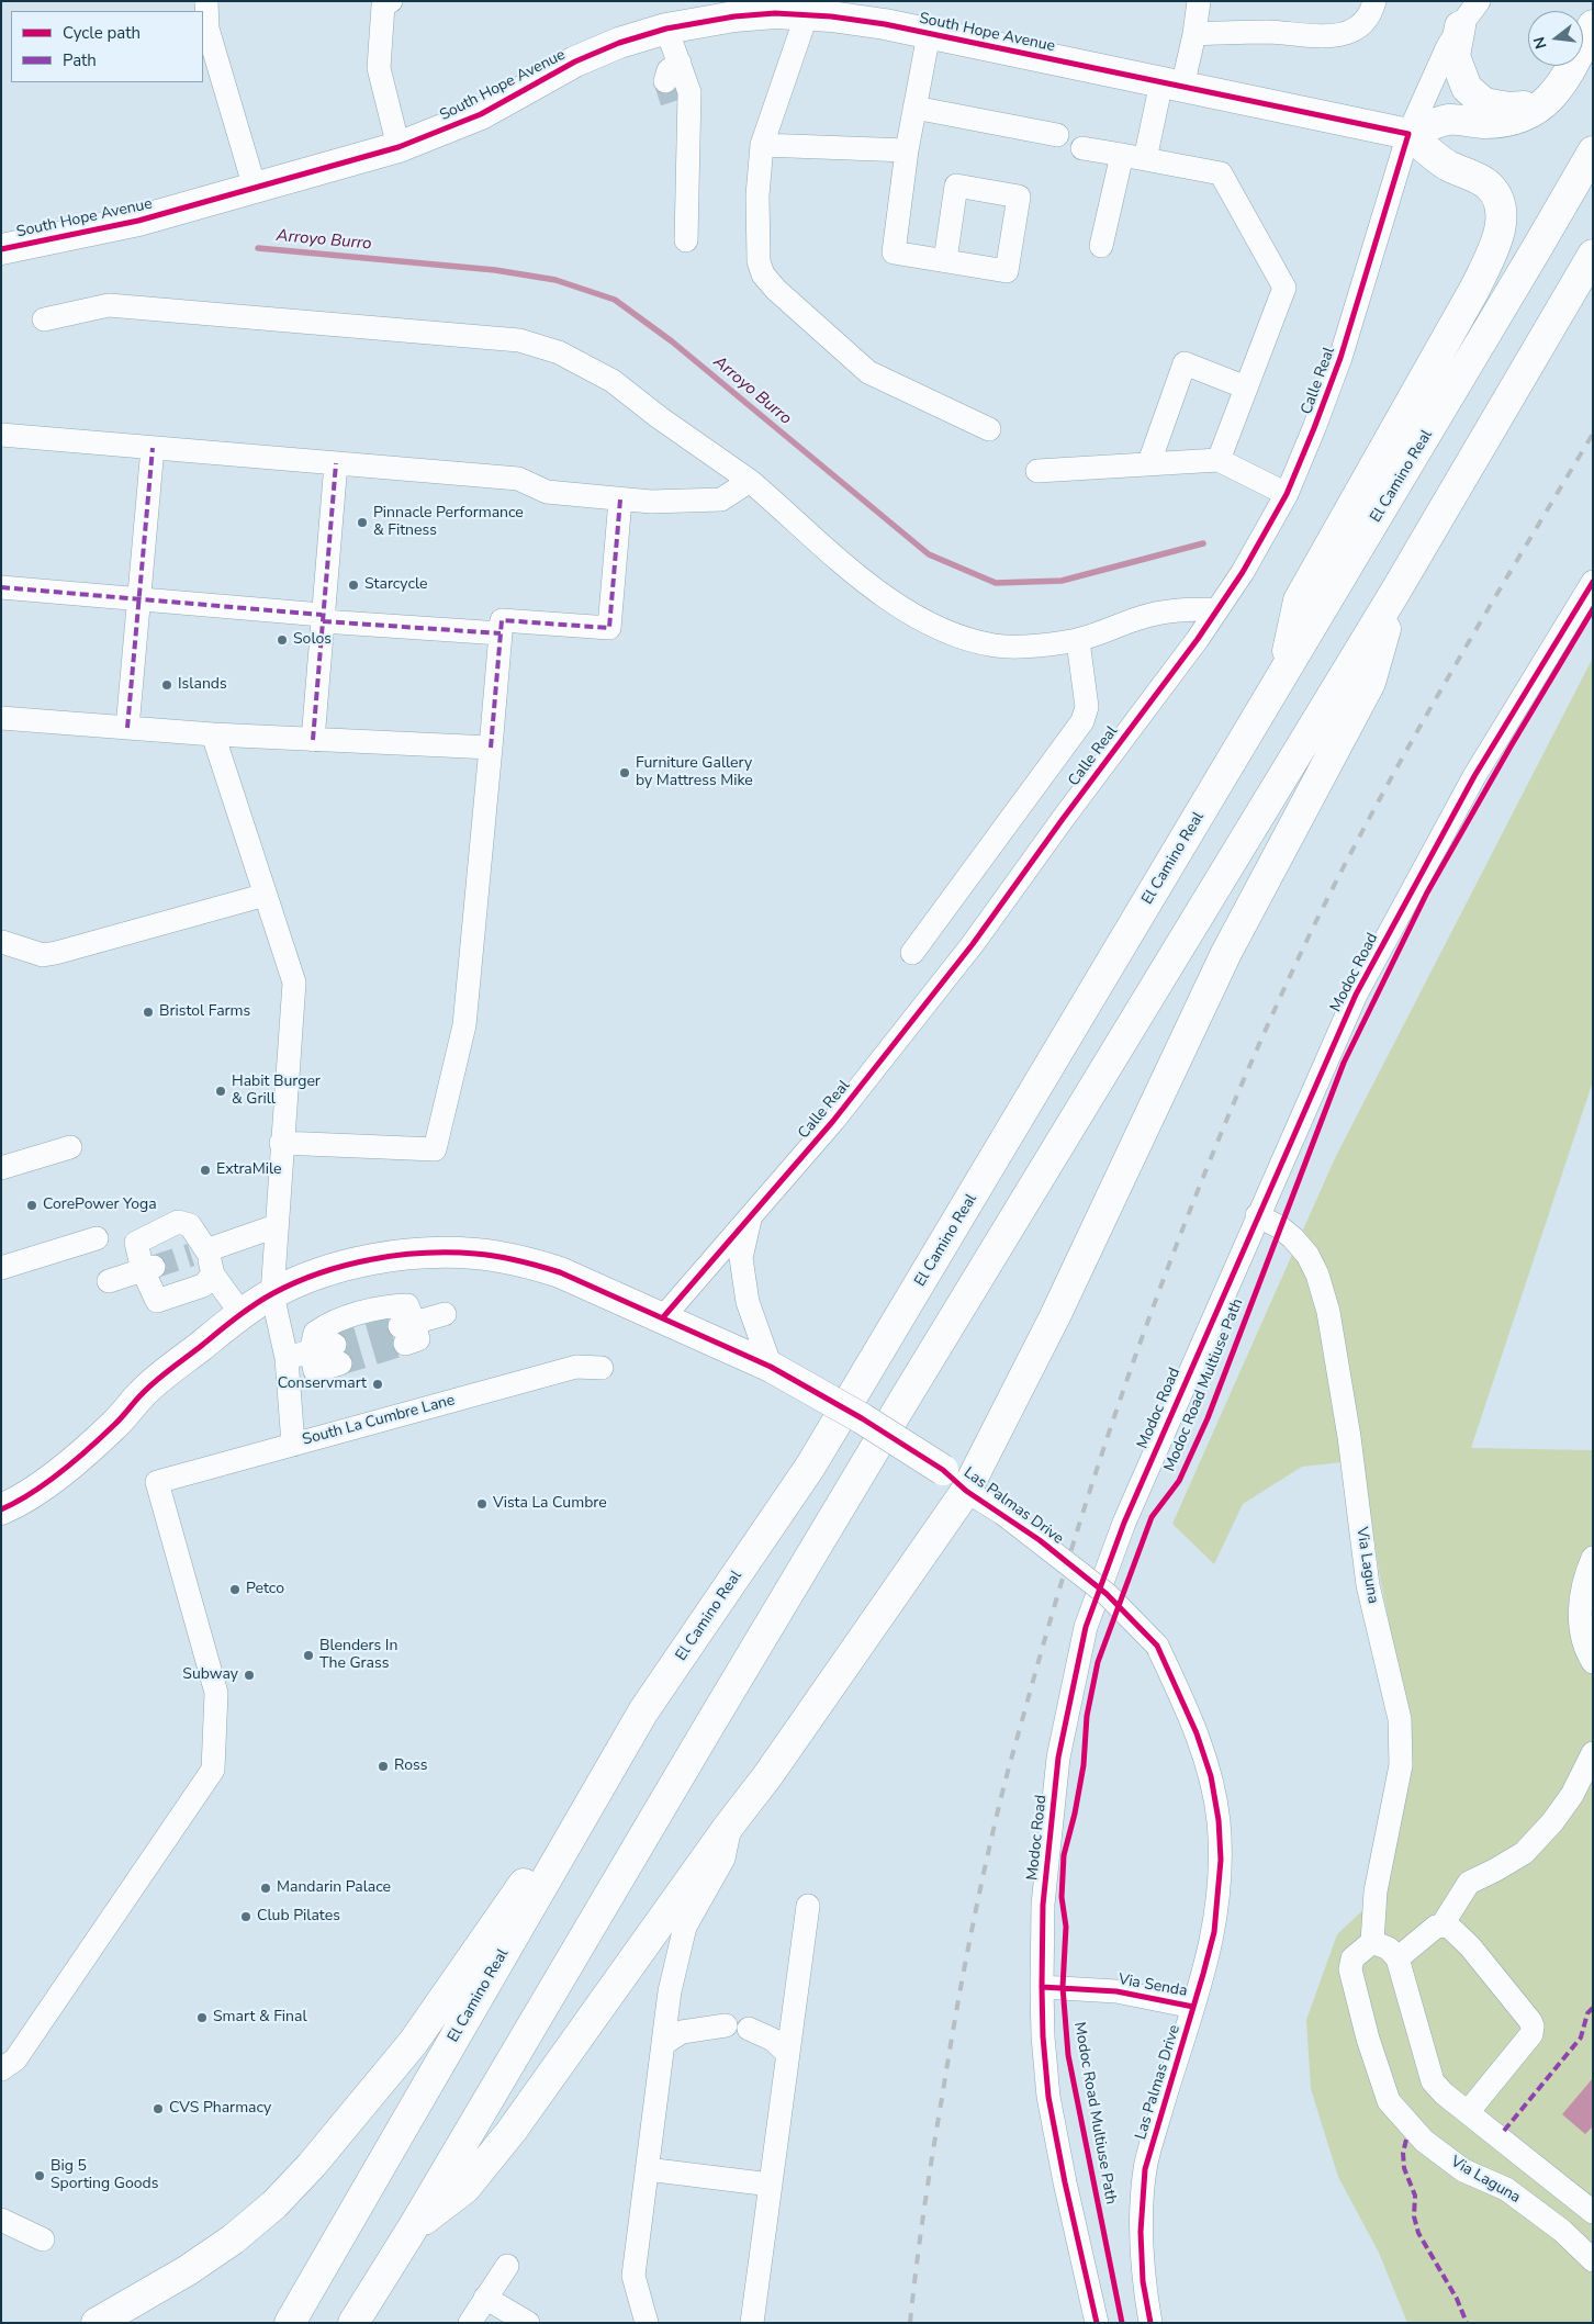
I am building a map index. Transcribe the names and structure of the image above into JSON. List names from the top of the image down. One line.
{"streets":{"main road":["South Hope Avenue","El Camino Real","Las Palmas Drive"],"street":["Calle Real","Modoc Road","South La Cumbre Lane","Via Laguna","Via Senda"],"cycle path":["Modoc Road Multiuse Path"]},"crossings":[["South Hope Avenue","Calle Real"],["Calle Real","Las Palmas Drive"],["Modoc Road","Via Laguna"],["Modoc Road","Via Senda"],["Las Palmas Drive","Via Senda"]],"water":["Arroyo Burro"],"places":["Pinnacle Performance & Fitness","Starcycle","Solos","Islands","Furniture Gallery by Mattress Mike","Bristol Farms","Habit Burger & Grill","ExtraMile","CorePower Yoga","Conservmart","Vista La Cumbre","Petco","Blenders In The Grass","Subway","Ross","Mandarin Palace","Club Pilates","Smart & Final","CVS Pharmacy","Big 5 Sporting Goods"],"legend":["Cycle path","Path"],"north":"left"}
